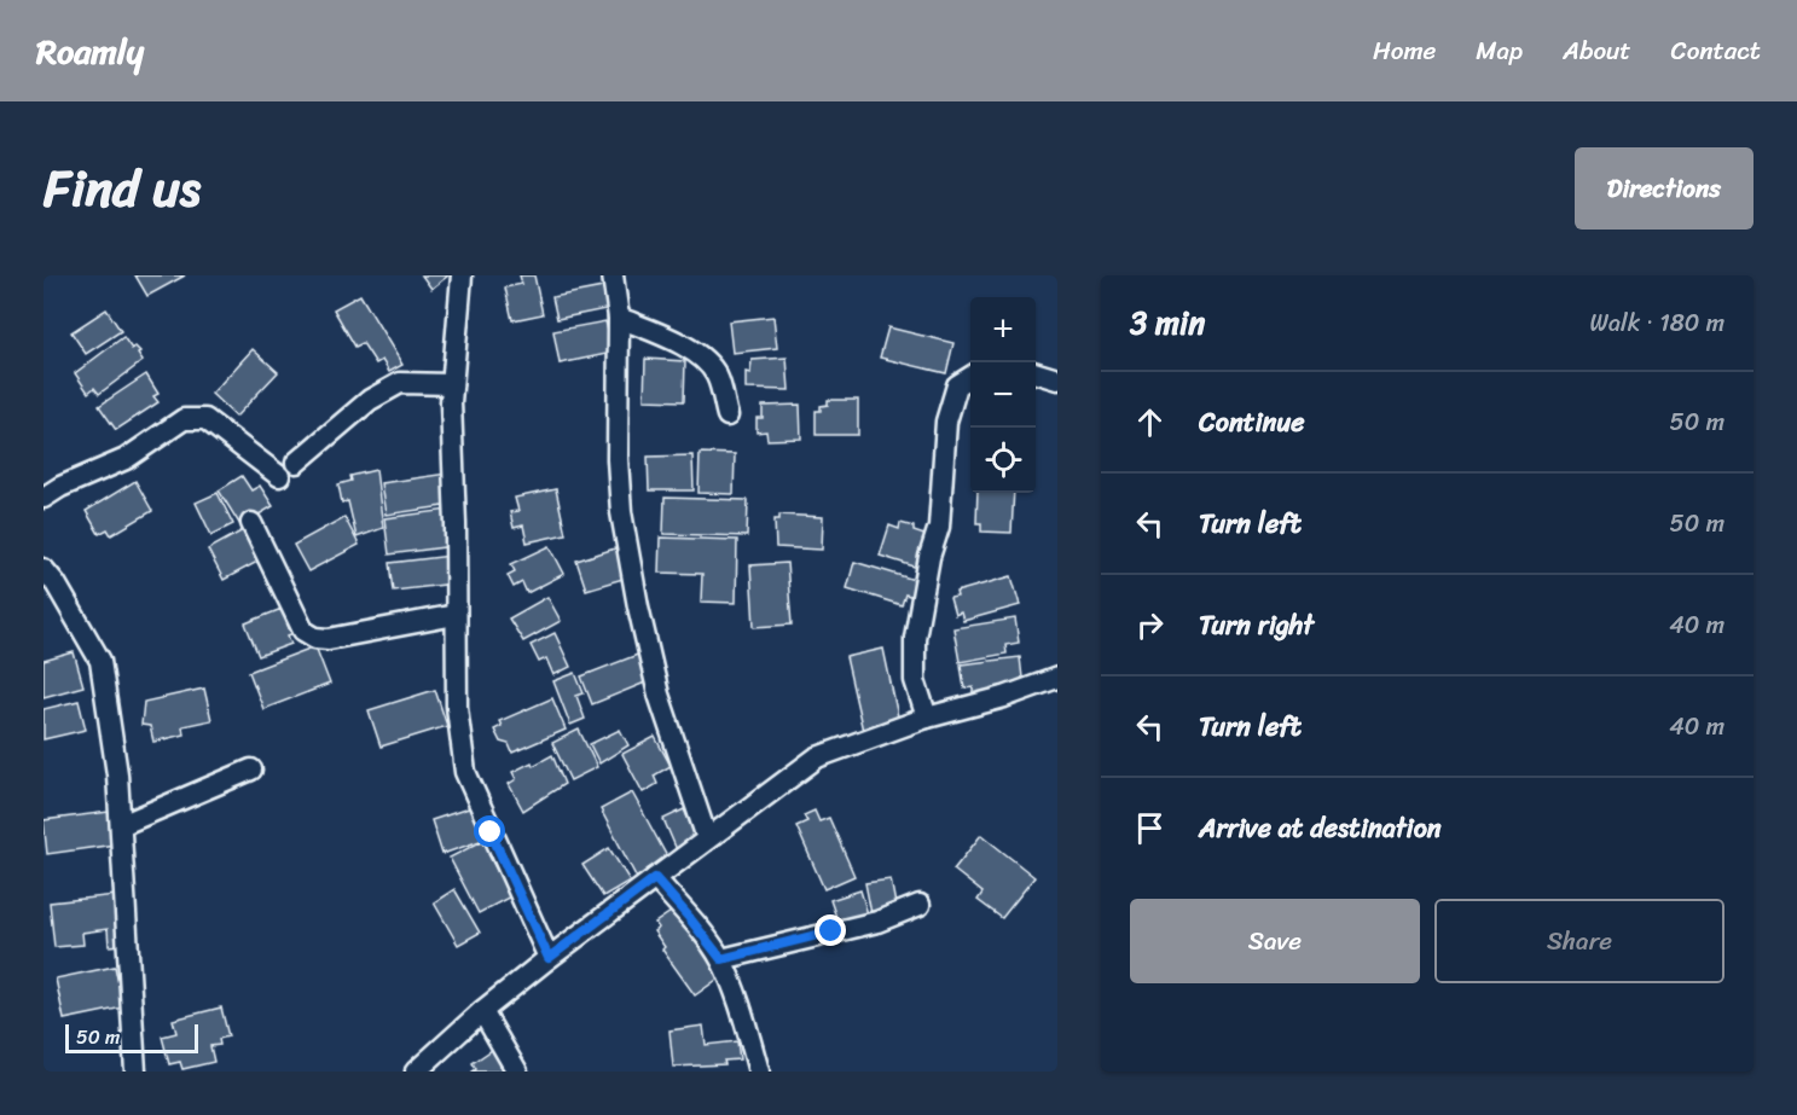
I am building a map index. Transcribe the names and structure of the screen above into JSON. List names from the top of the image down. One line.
{"scale_bar":"50 m","page":{"header":"Roamly","nav":["Home","Map","About","Contact"],"title":"Find us","buttons":["Directions",["Save","Share"]],"heading":["3 min","Walk · 180 m"],"map_buttons":["+","−"],"list":[["Continue","50 m"],["Turn left","50 m"],["Turn right","40 m"],["Turn left","40 m"],"Arrive at destination"],"scale":"50 m"}}
